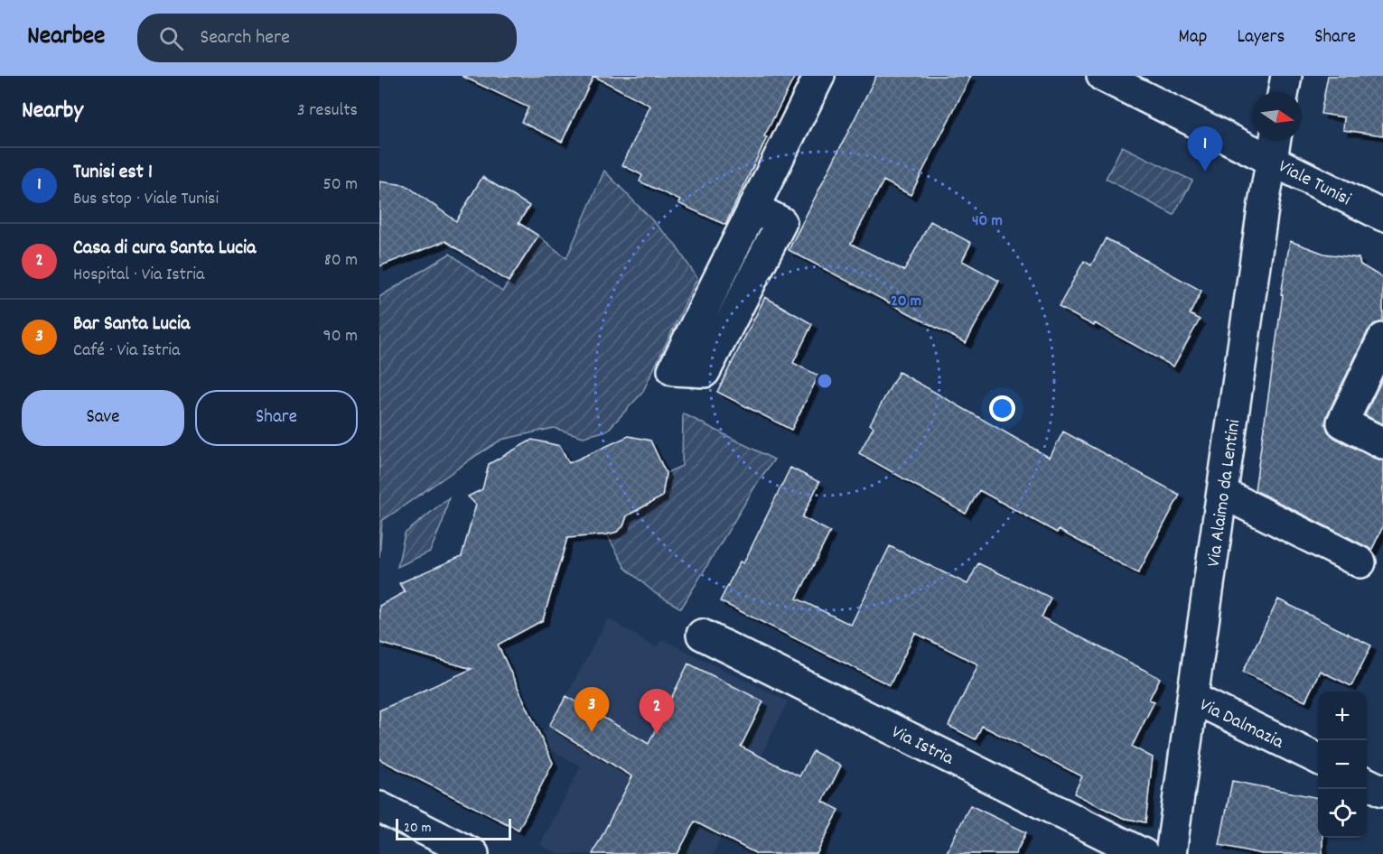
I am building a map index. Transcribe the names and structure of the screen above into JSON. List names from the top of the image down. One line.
{"streets":{"street":["Viale Tunisi","Via Alaimo da Lentini","Via Dalmazia","Via Istria"]},"crossings":[["Viale Tunisi","Via Alaimo da Lentini"],["Via Alaimo da Lentini","Via Dalmazia"]],"scale_bar":"20 m","north":"right","page":{"header":"Nearbee","search":"Search here","nav":["Map","Layers","Share"],"heading":["Nearby","3 results"],"pins":["1","3","2"],"list":[{"mark":"1","name":"Tunisi est 1","note":"Bus stop · Viale Tunisi","value":"50 m"},{"mark":"2","name":"Casa di cura Santa Lucia","note":"Hospital · Via Istria","value":"80 m"},{"mark":"3","name":"Bar Santa Lucia","note":"Café · Via Istria","value":"90 m"}],"buttons":["Save","Share"],"map_buttons":["+","−"],"scale":"20 m"},"rings":["40 m","20 m"]}
